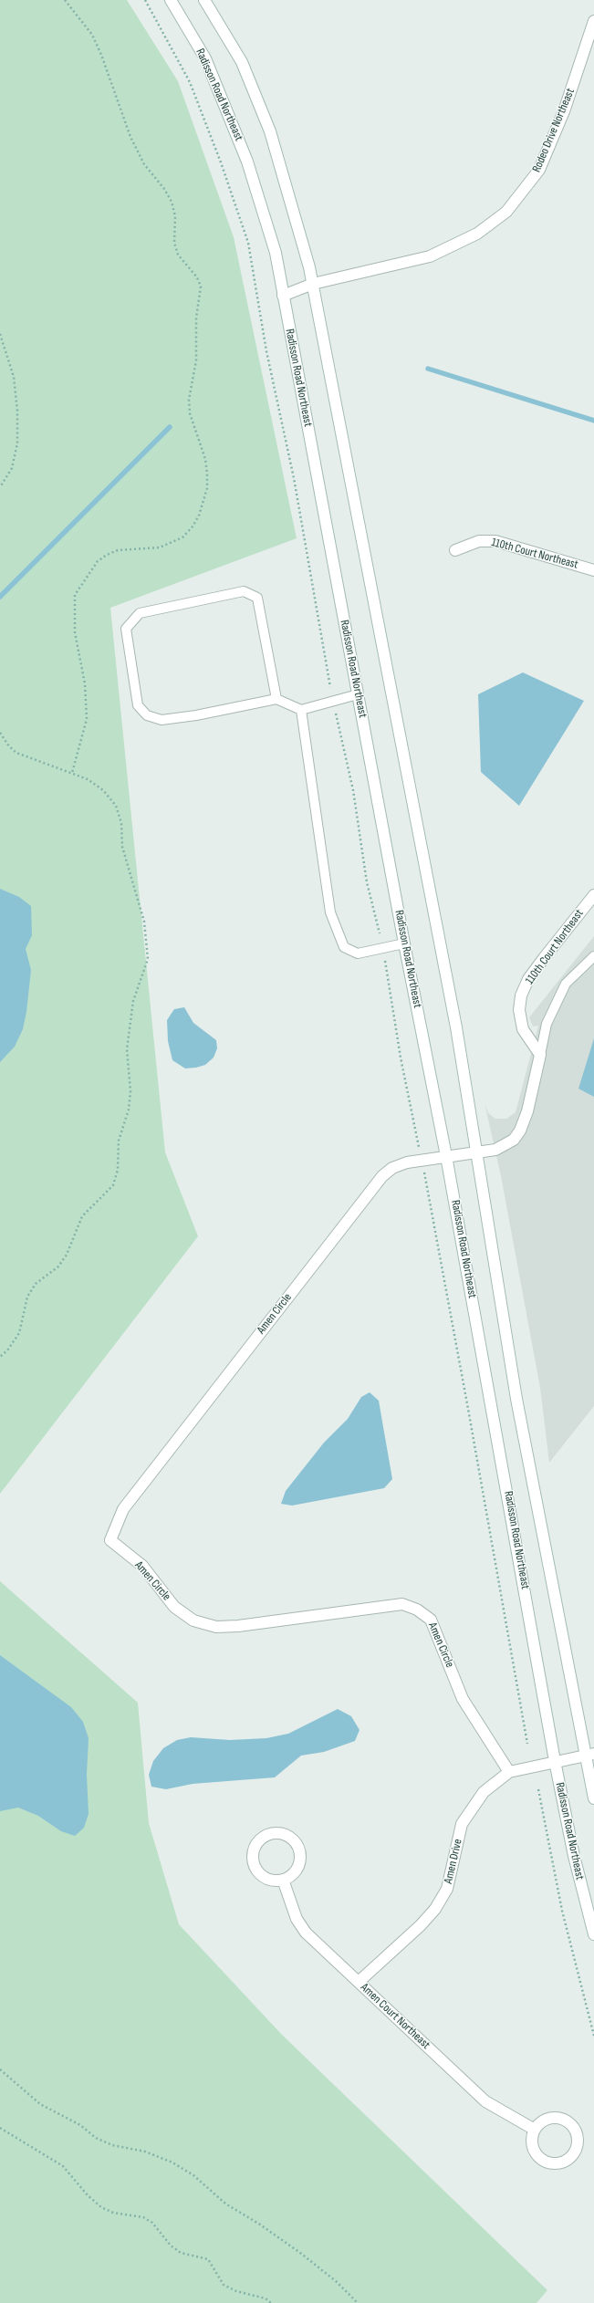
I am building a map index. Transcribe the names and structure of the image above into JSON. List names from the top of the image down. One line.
{"streets":{"main road":["Radisson Road Northeast","Rodeo Drive Northeast","110th Court Northeast","Amen Circle","Amen Drive","Amen Court Northeast"]},"crossings":[["Radisson Road Northeast","Rodeo Drive Northeast"],["Radisson Road Northeast","Amen Circle"],["Radisson Road Northeast","Amen Drive"],["Amen Circle","Amen Drive"],["Amen Drive","Amen Court Northeast"]]}
